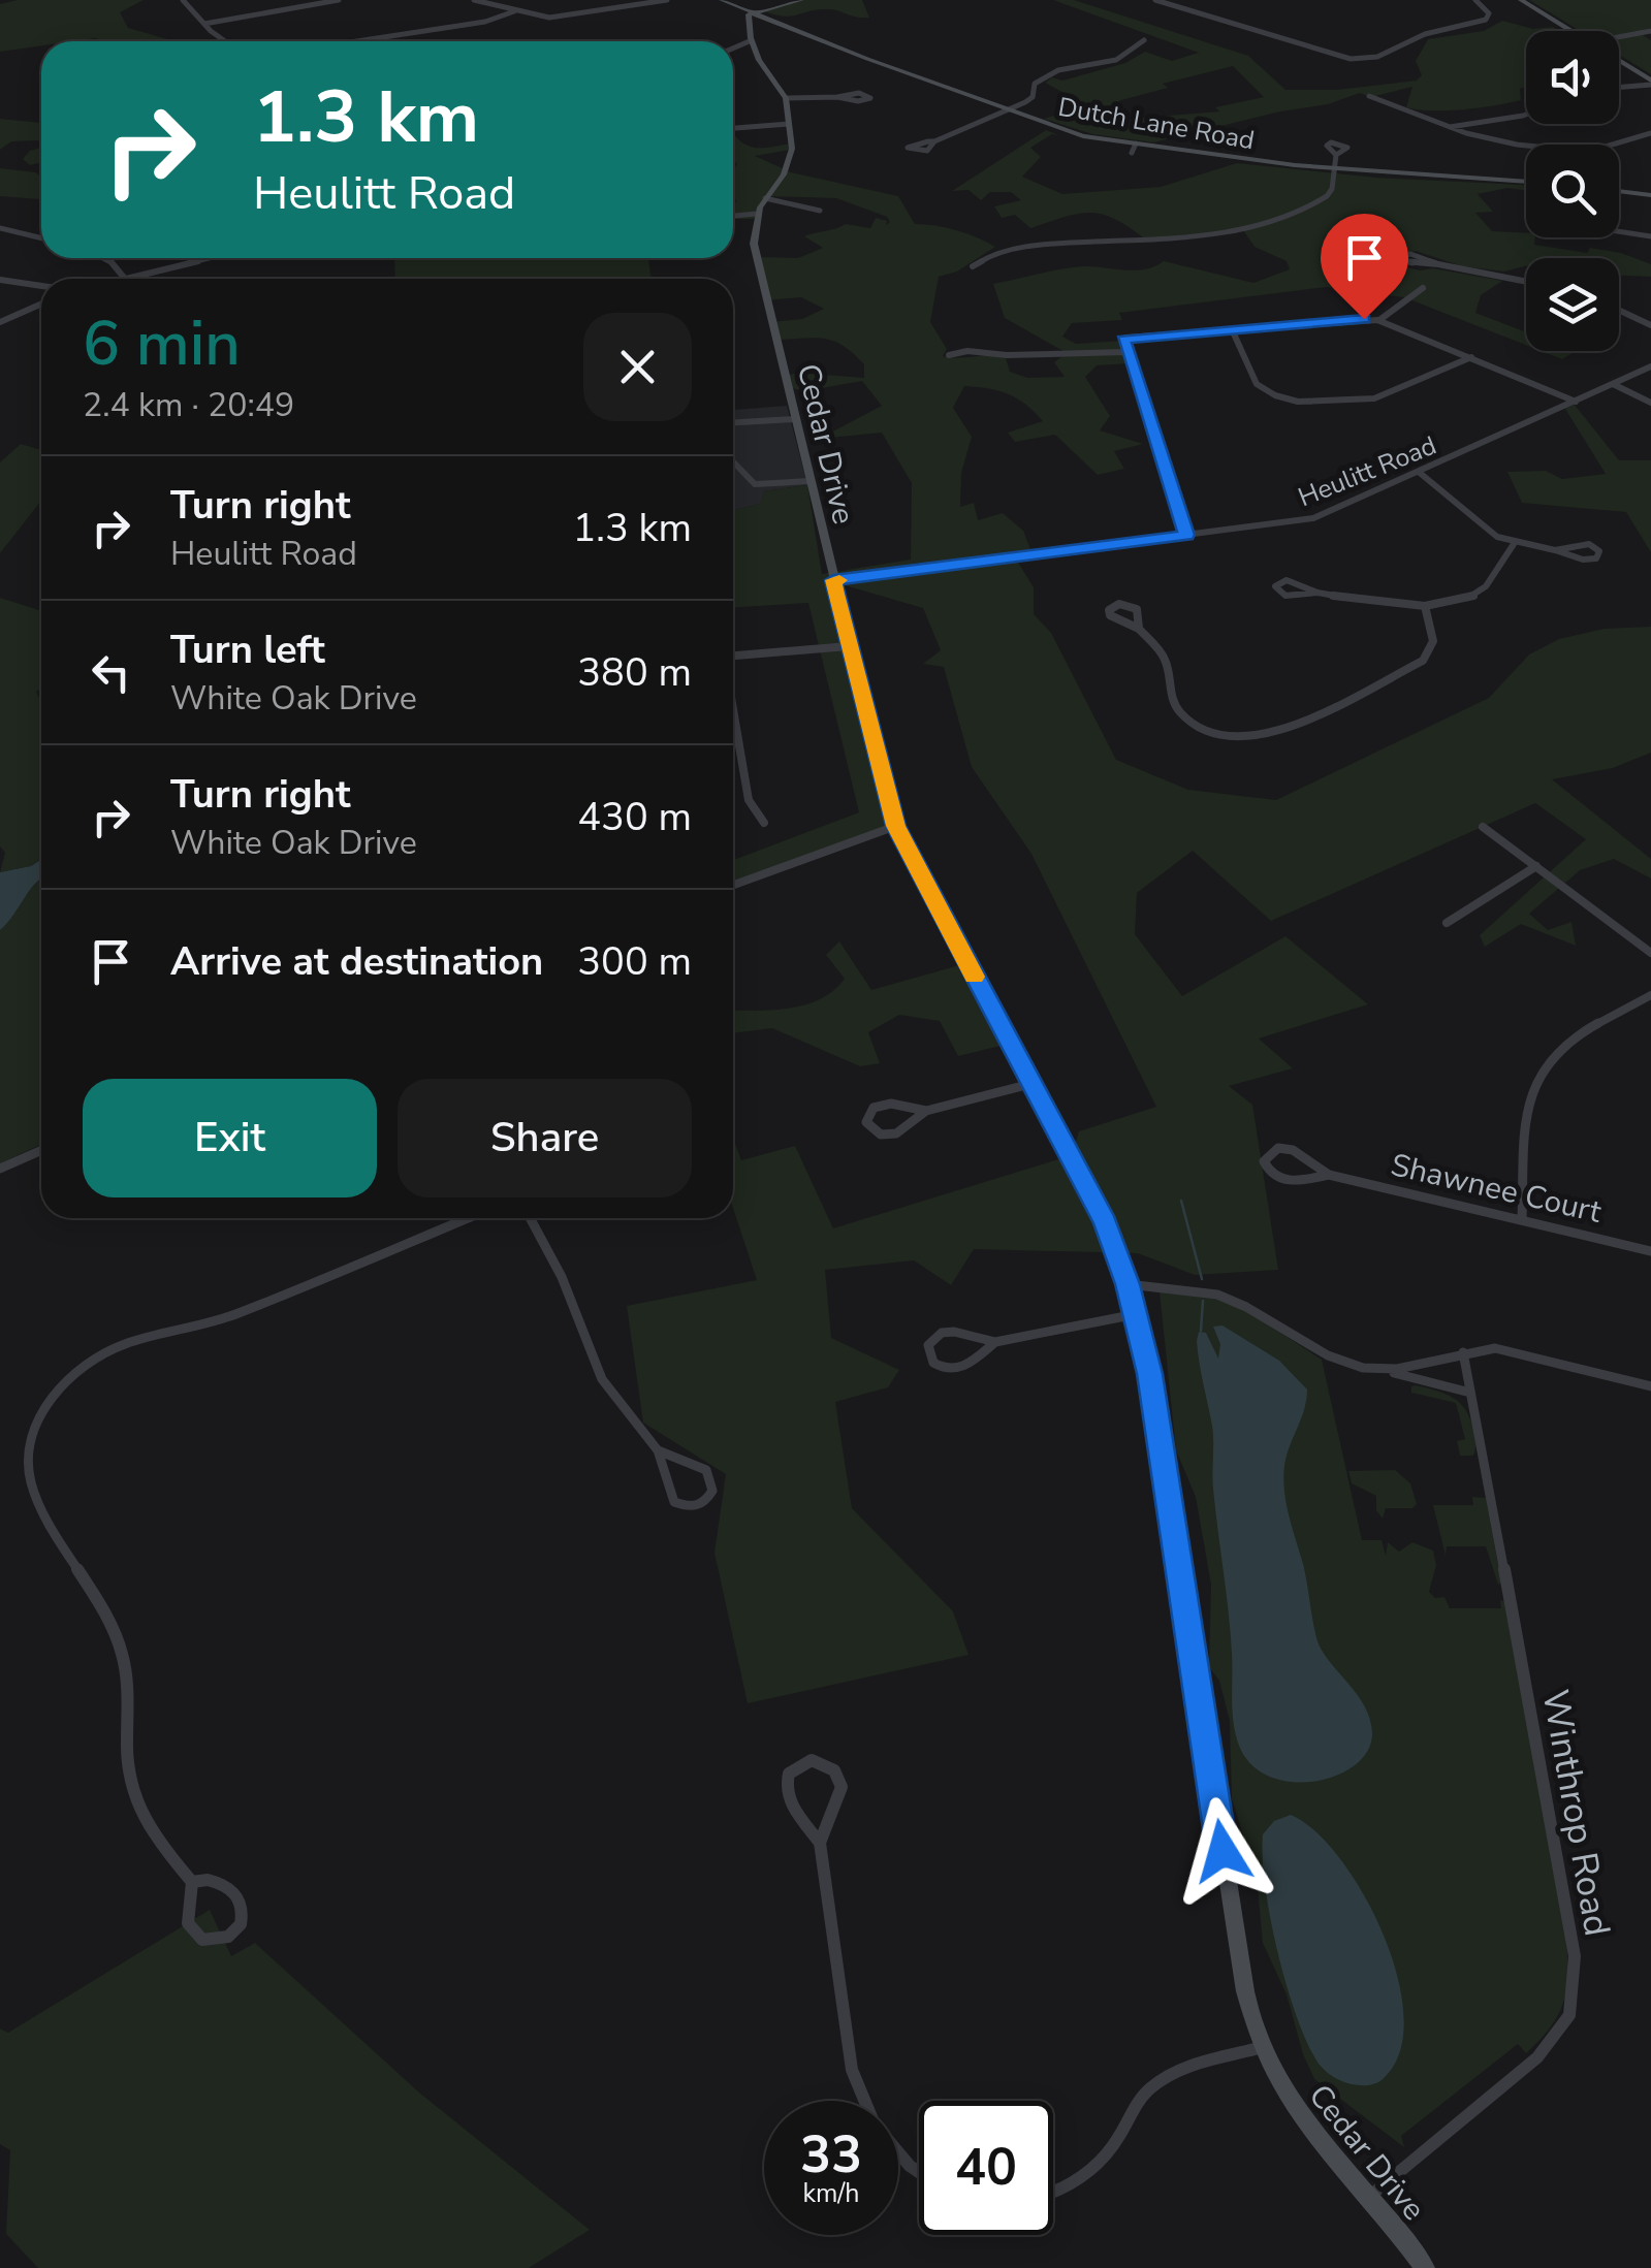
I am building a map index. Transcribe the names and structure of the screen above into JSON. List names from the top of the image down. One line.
{"streets":{"street":["Dutch Lane Road","Cedar Drive","Heulitt Road","Shawnee Court","Winthrop Road"]},"crossings":[["Dutch Lane Road","Cedar Drive"],["Cedar Drive","Heulitt Road"],["Cedar Drive","Winthrop Road"]],"page":{"turn":["1.3 km","Heulitt Road"],"heading":["6 min","2.4 km · 20:49"],"list":[{"name":"Turn right","note":"Heulitt Road","value":"1.3 km"},{"name":"Turn left","note":"White Oak Drive","value":"380 m"},{"name":"Turn right","note":"White Oak Drive","value":"430 m"},{"name":"Arrive at destination","value":"300 m"}],"buttons":["Exit","Share"],"speed":"33 km/h","limit":"40"}}
